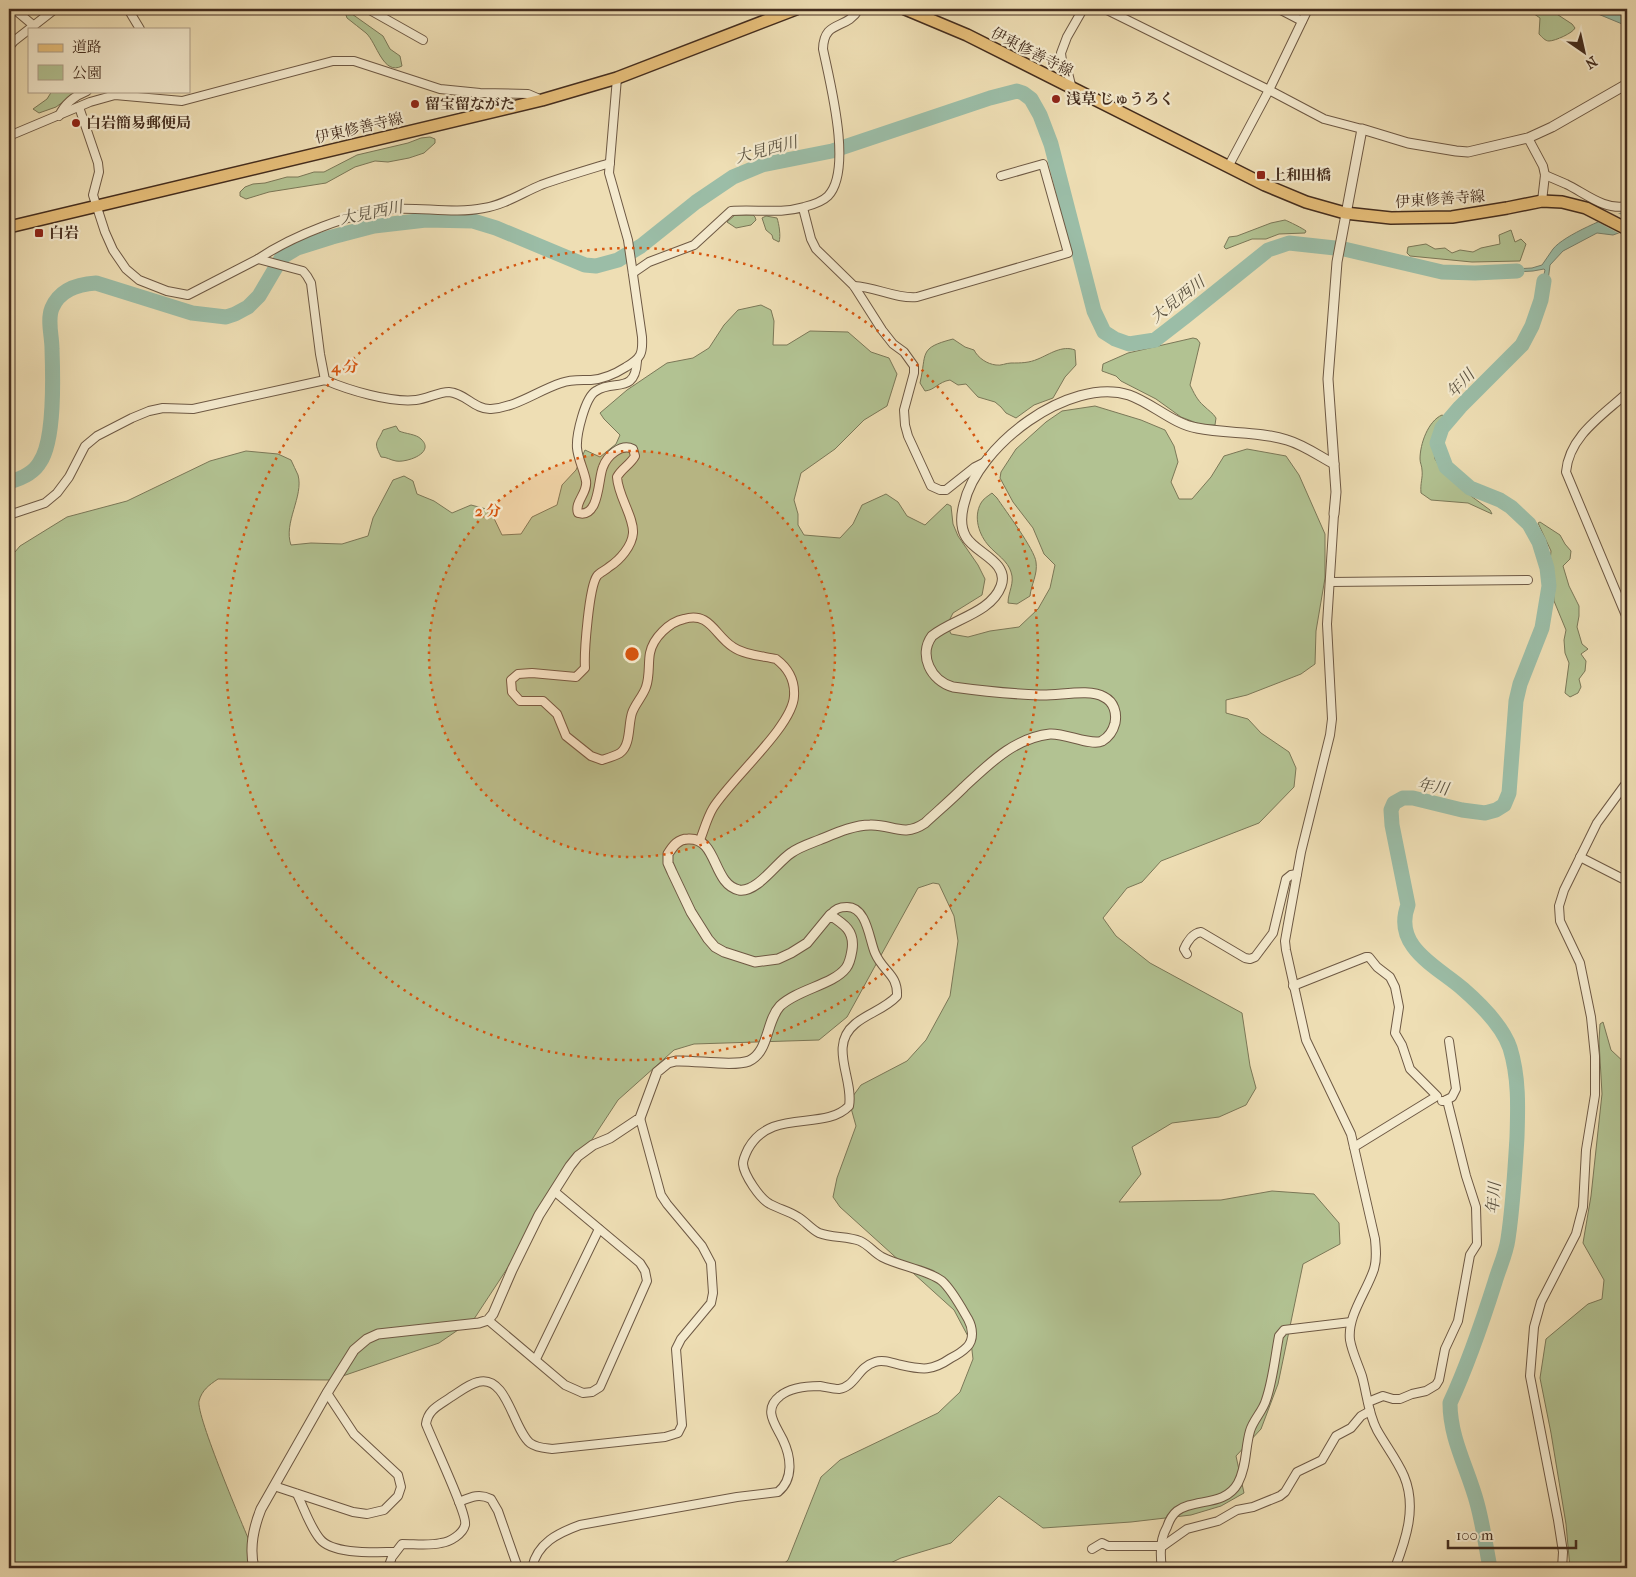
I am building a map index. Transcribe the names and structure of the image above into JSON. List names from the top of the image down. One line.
{"streets":{"main road":["伊東修善寺線"]},"water":["大見西川","年川"],"places":{"other":["浅草 じゅうろく","留宝留ながた","白岩簡易郵便局"],"transit":["上和田橋","白岩"]},"legend":["道路","公園"],"scale_bar":"100 m","north":"bottom right","rings":["4 分","2 分"]}
